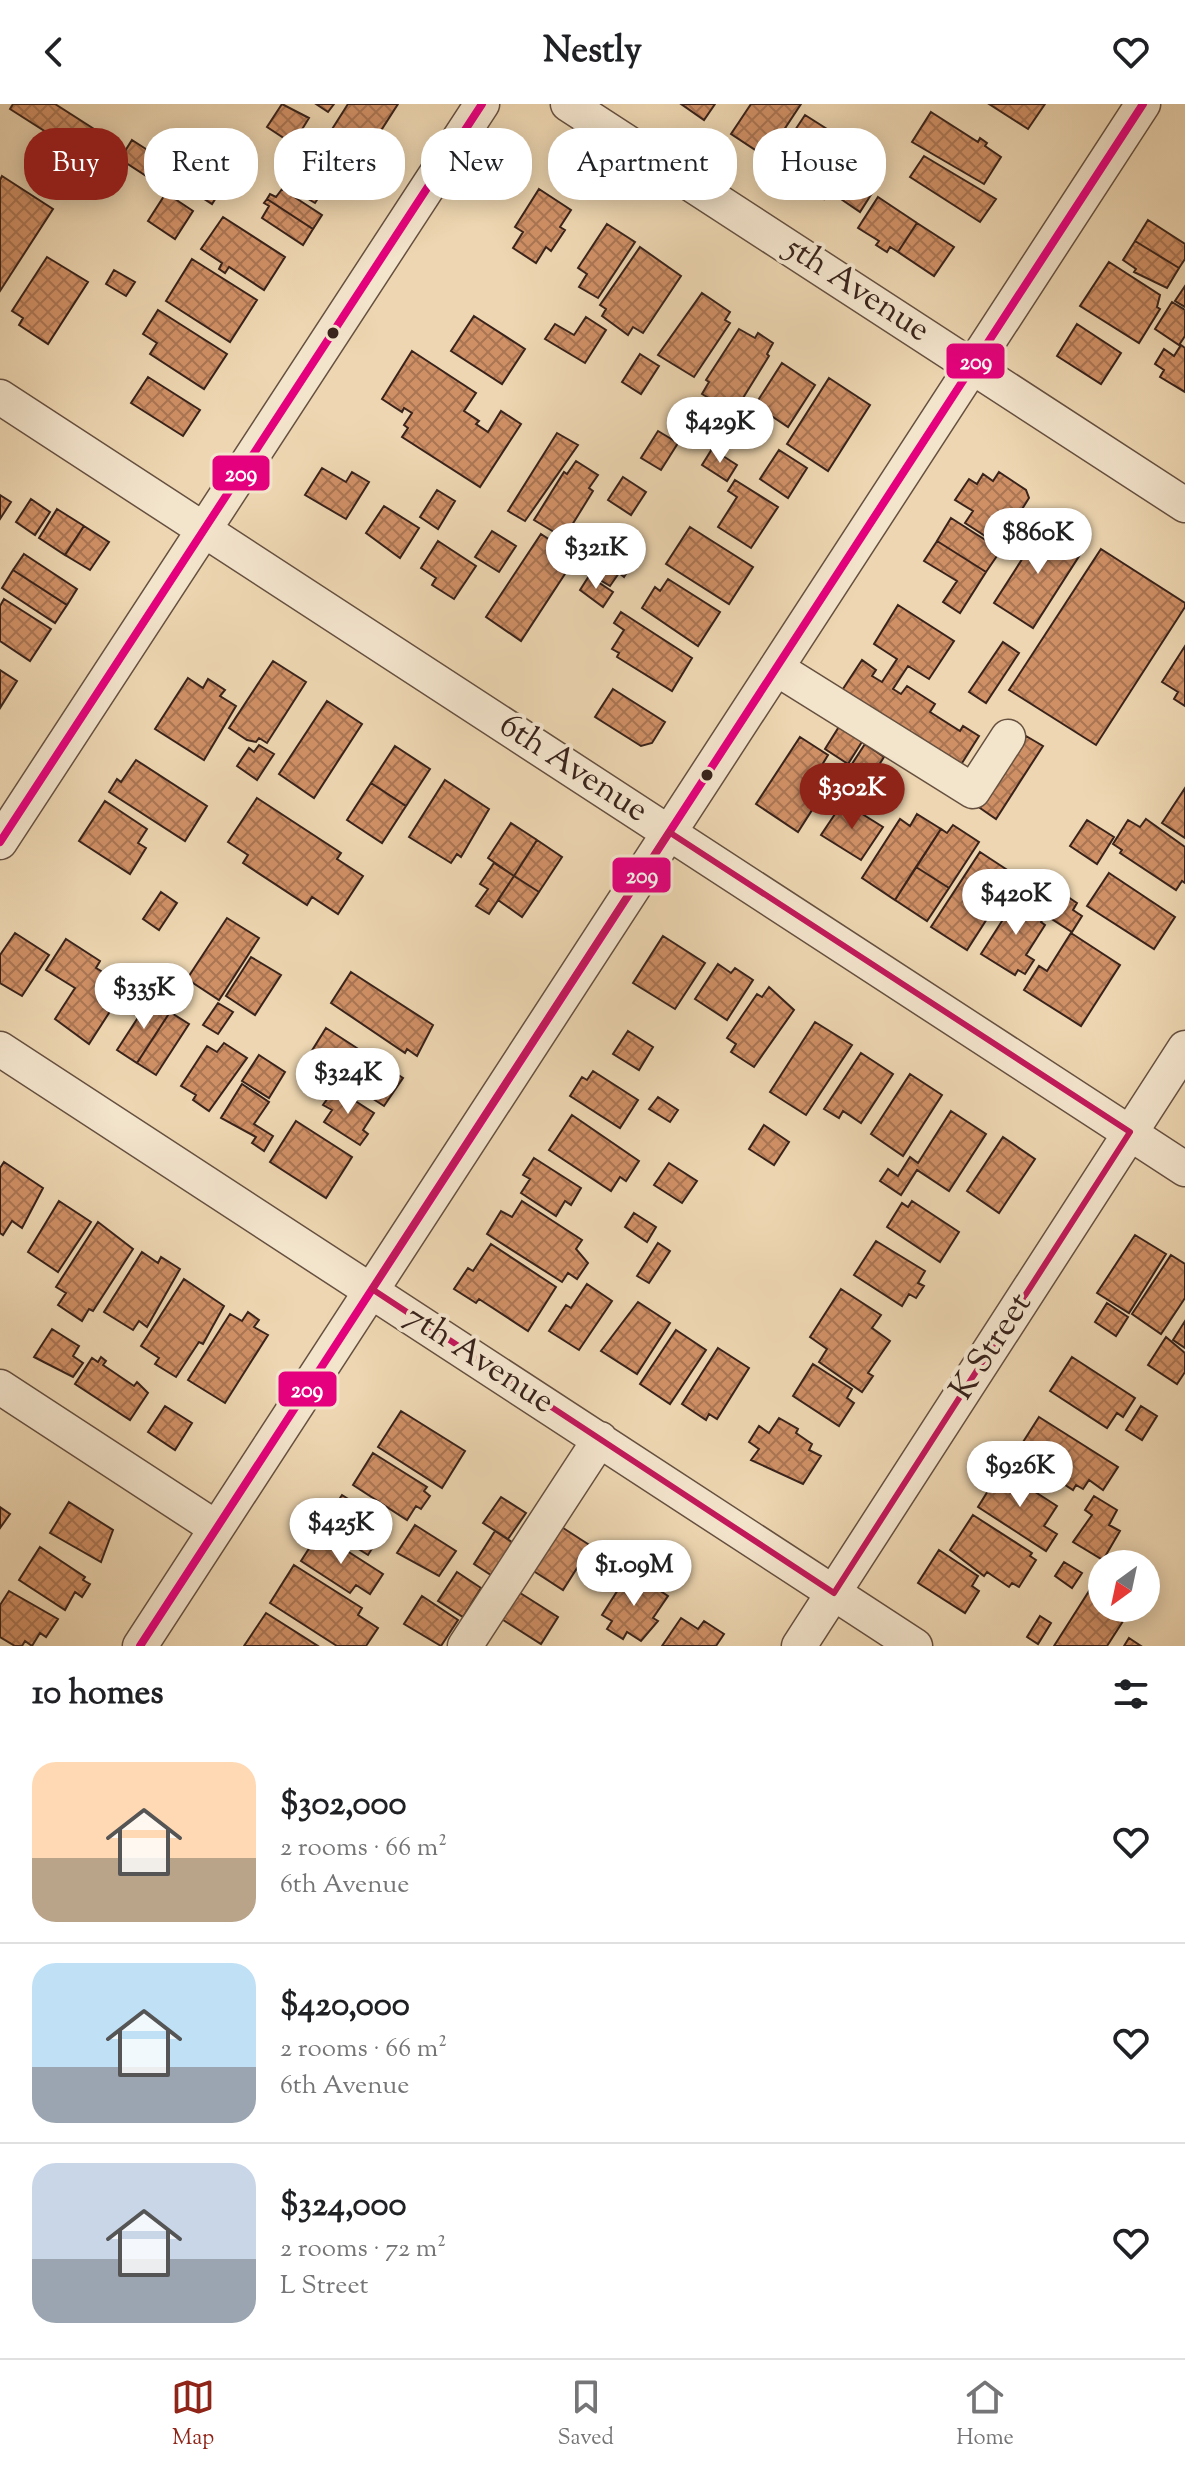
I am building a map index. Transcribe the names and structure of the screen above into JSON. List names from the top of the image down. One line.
{"streets":{"street":["5th Avenue","6th Avenue","K Street","7th Avenue"]},"crossings":[["6th Avenue","K Street"],["K Street","7th Avenue"]],"lines":["transit line 209"],"north":"bottom left","page":{"header":"Nestly","chip":["Buy","Rent","Filters","New","Apartment","House"],"price":["$429K","$860K","$321K","$302K","$420K","$335K","$324K","$926K","$425K","$1.09M"],"heading":"10 homes","list":[{"name":"$302,000","note":"2 rooms · 66 m² · 6th Avenue"},{"name":"$420,000","note":"2 rooms · 66 m² · 6th Avenue"},{"name":"$324,000","note":"2 rooms · 72 m² · L Street"}],"tabs":["Map","Saved","Home"]}}
